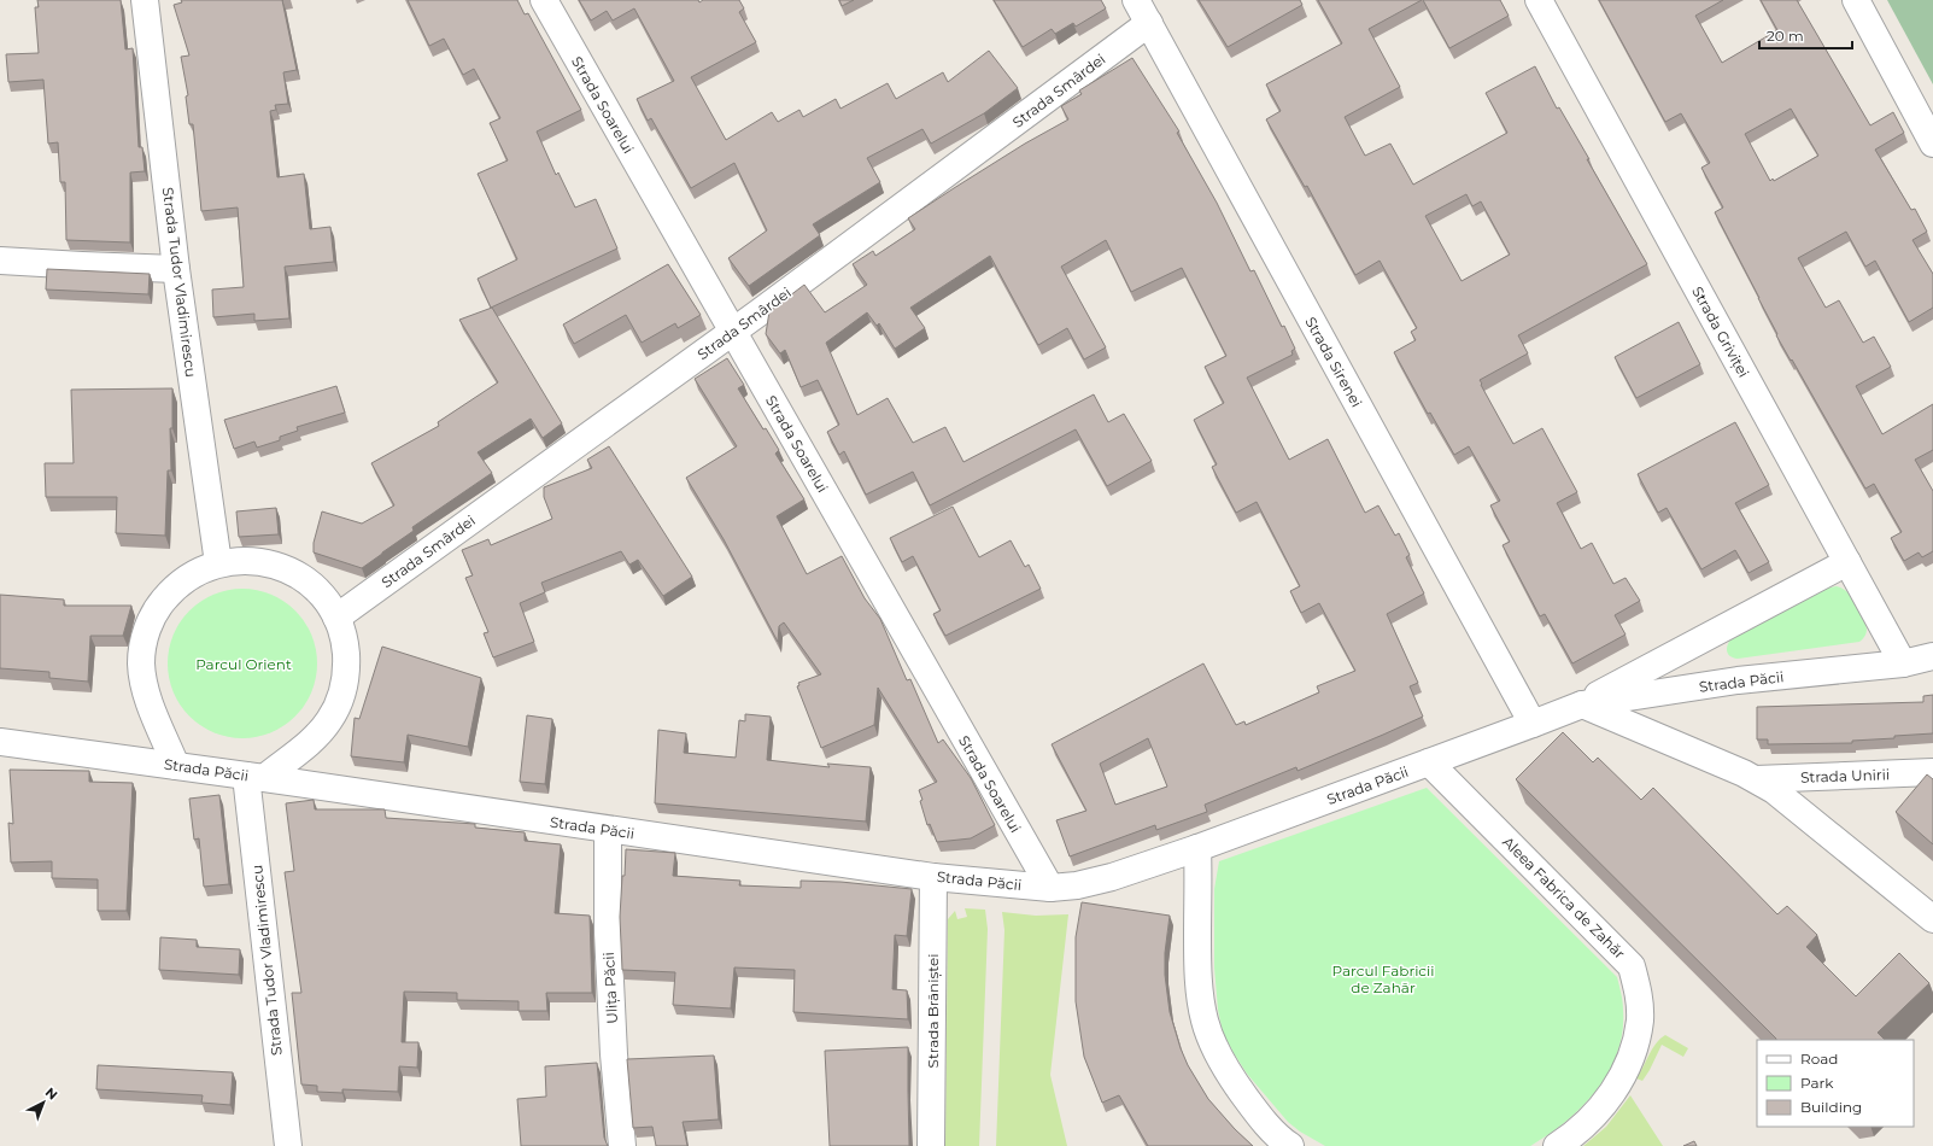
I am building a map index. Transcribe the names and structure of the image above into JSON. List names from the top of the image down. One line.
{"streets":{"street":["Strada Smârdei","Strada Soarelui","Strada Tudor Vladimirescu","Strada Griviței","Strada Sirenei","Strada Păcii","Strada Unirii","Aleea Fabrica de Zahăr","Ulița Păcii","Strada Brăniștei"]},"crossings":[["Strada Smârdei","Strada Soarelui"],["Strada Smârdei","Strada Sirenei"],["Strada Soarelui","Strada Păcii"],["Strada Tudor Vladimirescu","Strada Păcii"],["Strada Griviței","Strada Păcii"],["Strada Sirenei","Strada Păcii"],["Strada Păcii","Aleea Fabrica de Zahăr"],["Strada Păcii","Ulița Păcii"],["Strada Păcii","Strada Brăniștei"]],"parks":["Parcul Orient","Parcul Fabricii de Zahăr"],"legend":["Road","Park","Building"],"scale_bar":"20 m","north":"top right"}
